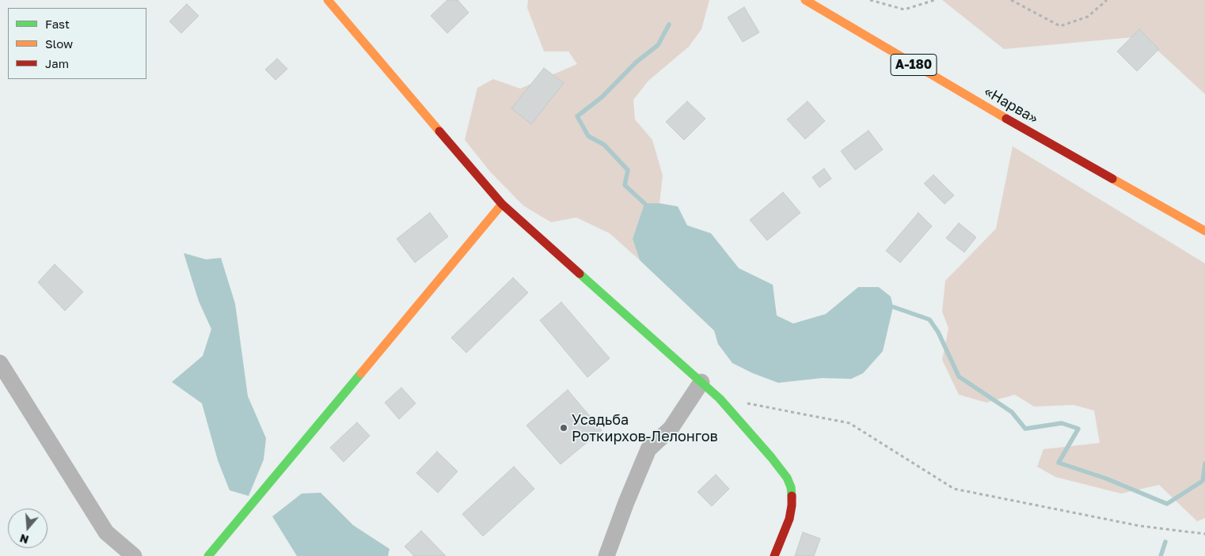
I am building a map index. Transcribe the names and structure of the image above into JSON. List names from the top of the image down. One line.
{"streets":{"main road":["А-180","«Нарва»"]},"places":["Усадьба Роткирхов-Лелонгов"],"legend":["Fast","Slow","Jam"],"north":"bottom"}
